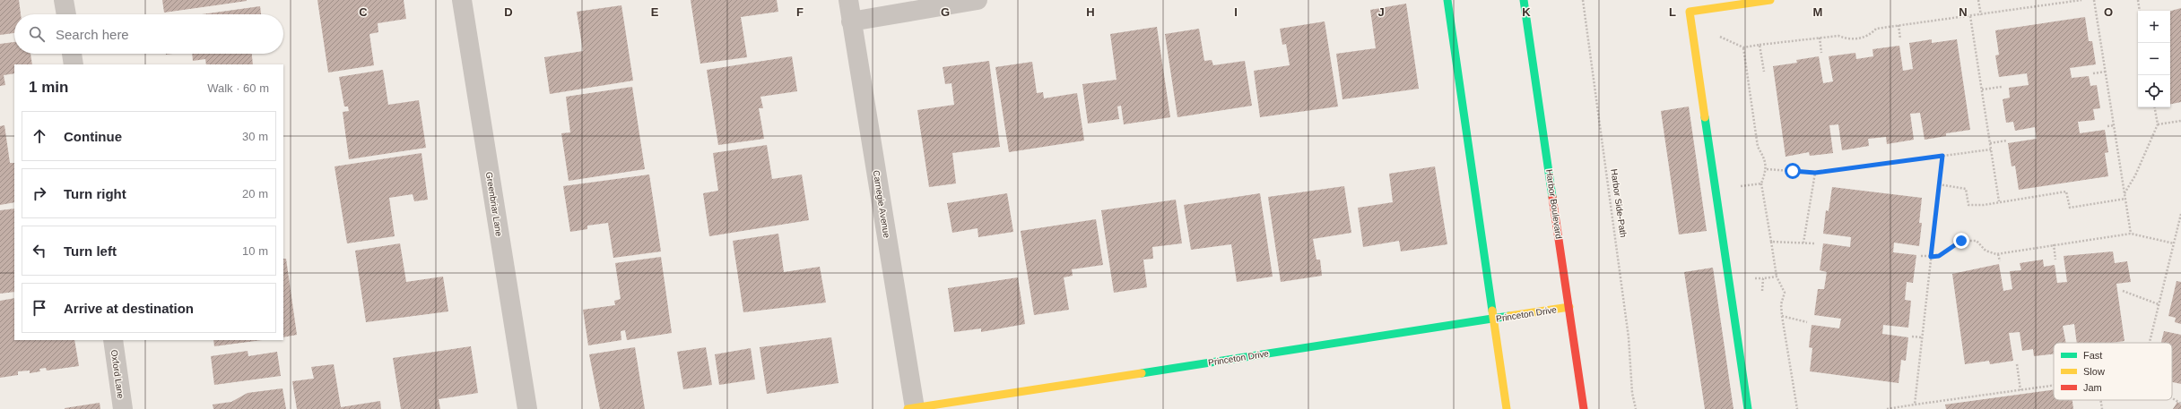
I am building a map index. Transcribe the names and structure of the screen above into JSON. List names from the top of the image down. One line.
{"streets":{"street":["Greenbriar Lane","Carnegie Avenue","Harbor Boulevard","Princeton Drive","Oxford Lane"],"path":["Harbor Side-Path"]},"crossings":[["Carnegie Avenue","Princeton Drive"],["Harbor Boulevard","Princeton Drive"]],"legend":["Fast","Slow","Jam"],"page":{"map_buttons":["+","−"],"search":"Search here","heading":["1 min","Walk · 60 m"],"list":[["Continue","30 m"],["Turn right","20 m"],["Turn left","10 m"],"Arrive at destination"]},"grid":{"columns":["C","D","E","F","G","H","I","J","K","L","M","N","O"]}}
